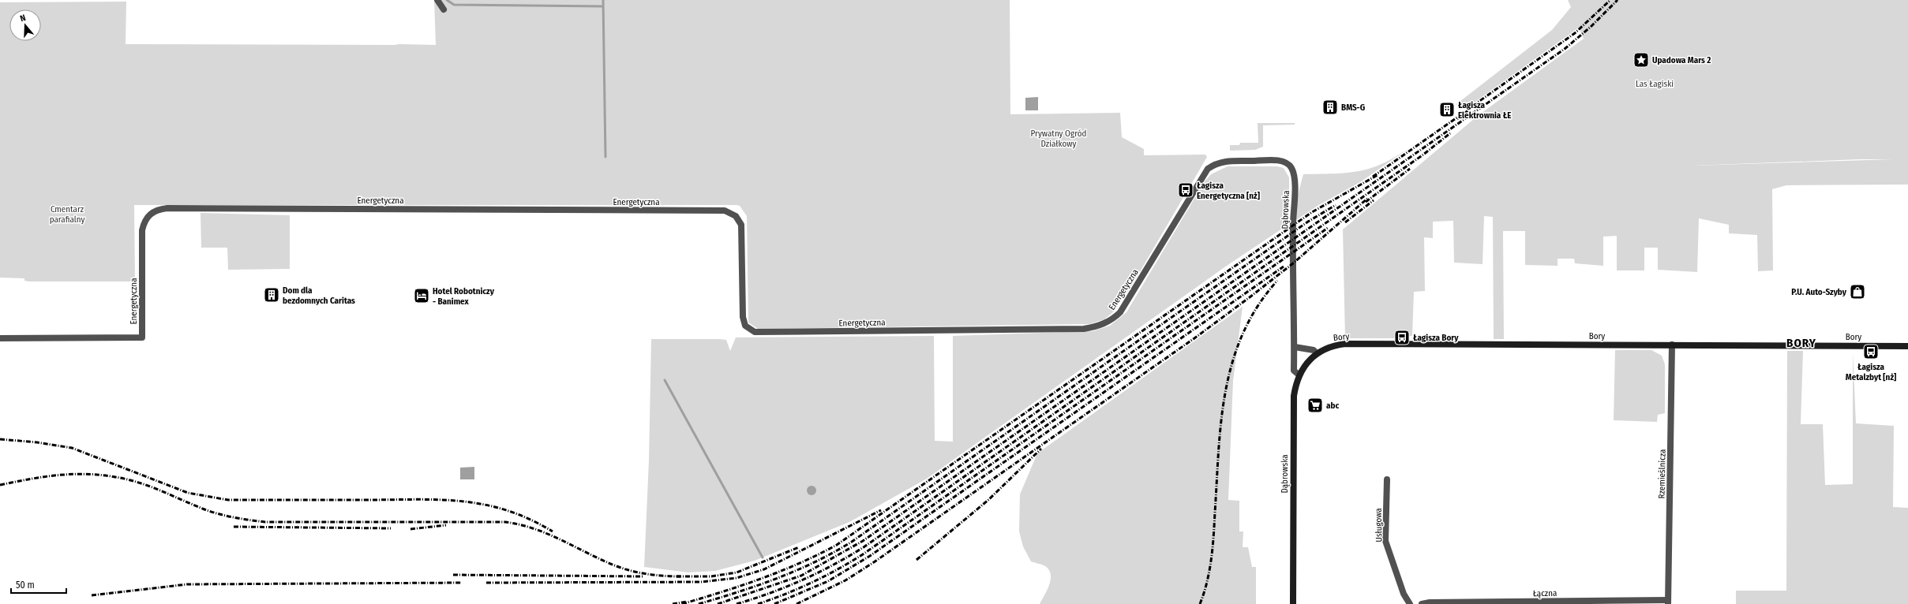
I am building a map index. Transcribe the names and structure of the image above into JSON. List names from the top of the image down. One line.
{"streets":{"street":["Energetyczna","Dąbrowska","Bory","Rzemieślnicza","Usługowa","Łączna"]},"crossings":[["Energetyczna","Dąbrowska"],["Dąbrowska","Bory"],["Bory","Rzemieślnicza"],["Rzemieślnicza","Łączna"]],"districts":["BORY"],"parks":["Las Łagiski","Prywatny Ogród Działkowy","Cmentarz parafialny"],"places":{"place":["Upadowa Mars 2"],"building":["BMS-G","Łagisza Elektrownia ŁE","Dom dla bezdomnych Caritas"],"bus stop":["Łagisza Energetyczna [nż]","Łagisza Bory","Łagisza Metalzbyt [nż]"],"shop":["P.U. Auto-Szyby"],"hotel":["Hotel Robotniczy - Banimex"],"supermarket":["abc"]},"scale_bar":"50 m","north":"top"}
